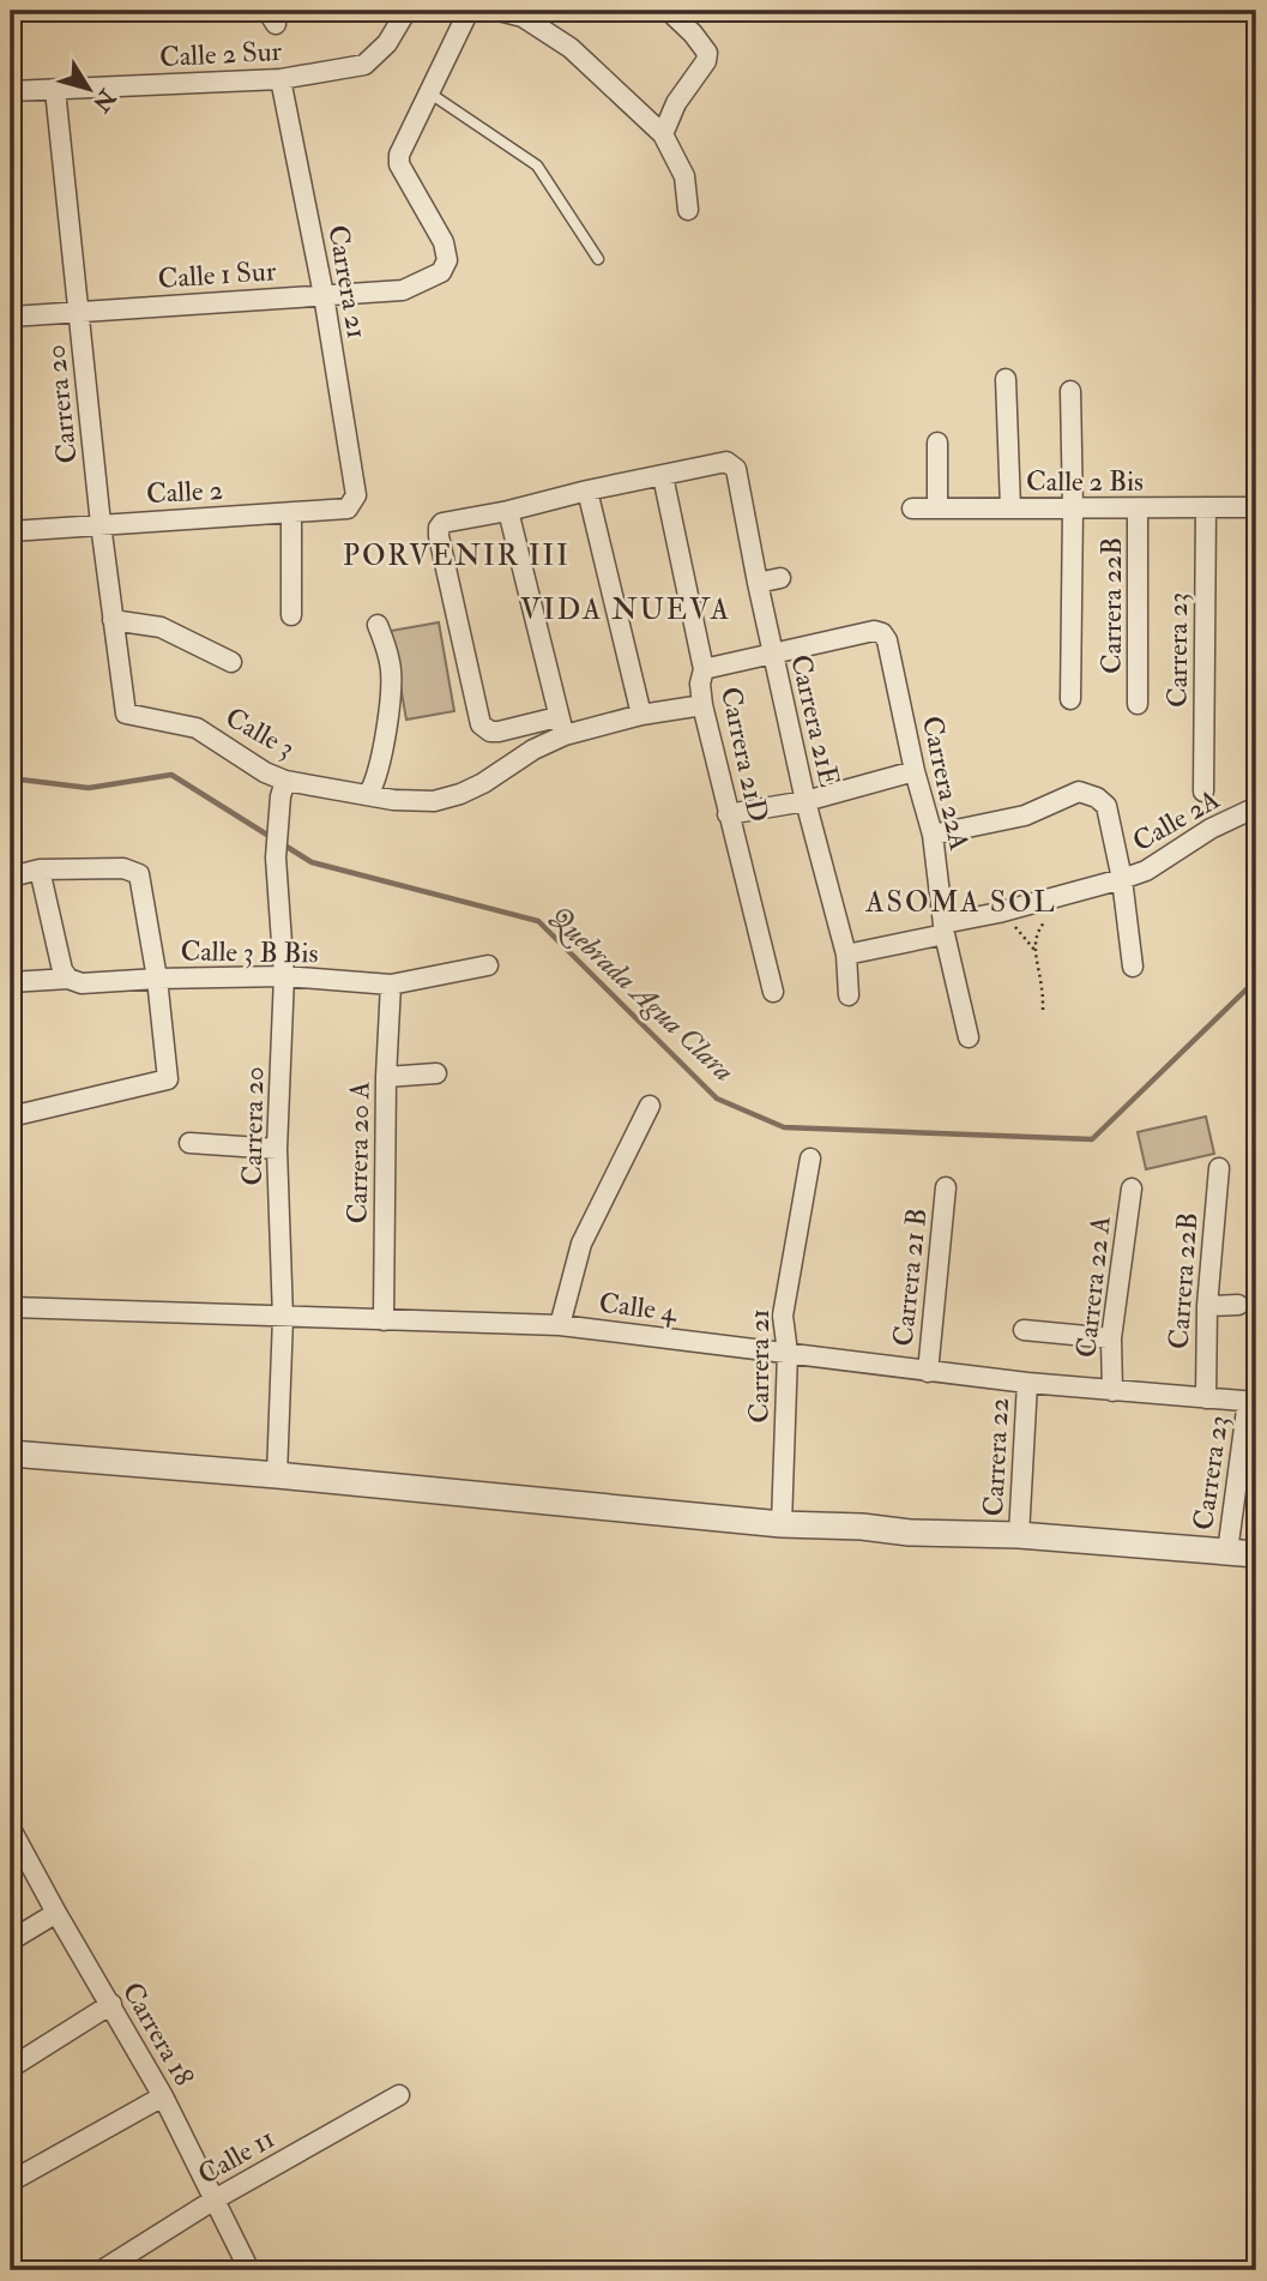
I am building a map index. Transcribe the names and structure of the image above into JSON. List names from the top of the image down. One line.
{"streets":{"street":["Calle 2 Sur","Calle 1 Sur","Carrera 21","Carrera 20","Calle 2 Bis","Calle 2","Carrera 22B","Carrera 23","Carrera 21E","Calle 3","Carrera 21D","Carrera 22A","Calle 2A","Calle 3 B Bis","Carrera 20 A","Carrera 21 B","Carrera 22 A","Calle 4","Carrera 22","Carrera 18","Calle 11"]},"crossings":[["Calle 2 Sur","Carrera 21"],["Calle 2 Sur","Carrera 20"],["Calle 1 Sur","Carrera 21"],["Calle 1 Sur","Carrera 20"],["Carrera 21","Calle 2"],["Carrera 21","Calle 4"],["Carrera 20","Calle 2"],["Carrera 20","Calle 3"],["Carrera 20","Calle 3 B Bis"],["Carrera 20","Calle 4"],["Calle 2 Bis","Carrera 22B"],["Calle 2 Bis","Carrera 23"],["Carrera 22B","Calle 4"],["Carrera 23","Calle 4"],["Carrera 21E","Carrera 21D"],["Carrera 21E","Carrera 22A"],["Carrera 21E","Calle 2A"],["Carrera 22A","Calle 2A"],["Calle 3 B Bis","Carrera 20 A"],["Carrera 20 A","Calle 4"],["Carrera 21 B","Calle 4"],["Carrera 22 A","Calle 4"],["Calle 4","Carrera 22"],["Carrera 18","Calle 11"]],"districts":["PORVENIR III","VIDA NUEVA","ASOMA SOL"],"water":["Quebrada Agua Clara"],"north":"bottom right"}
